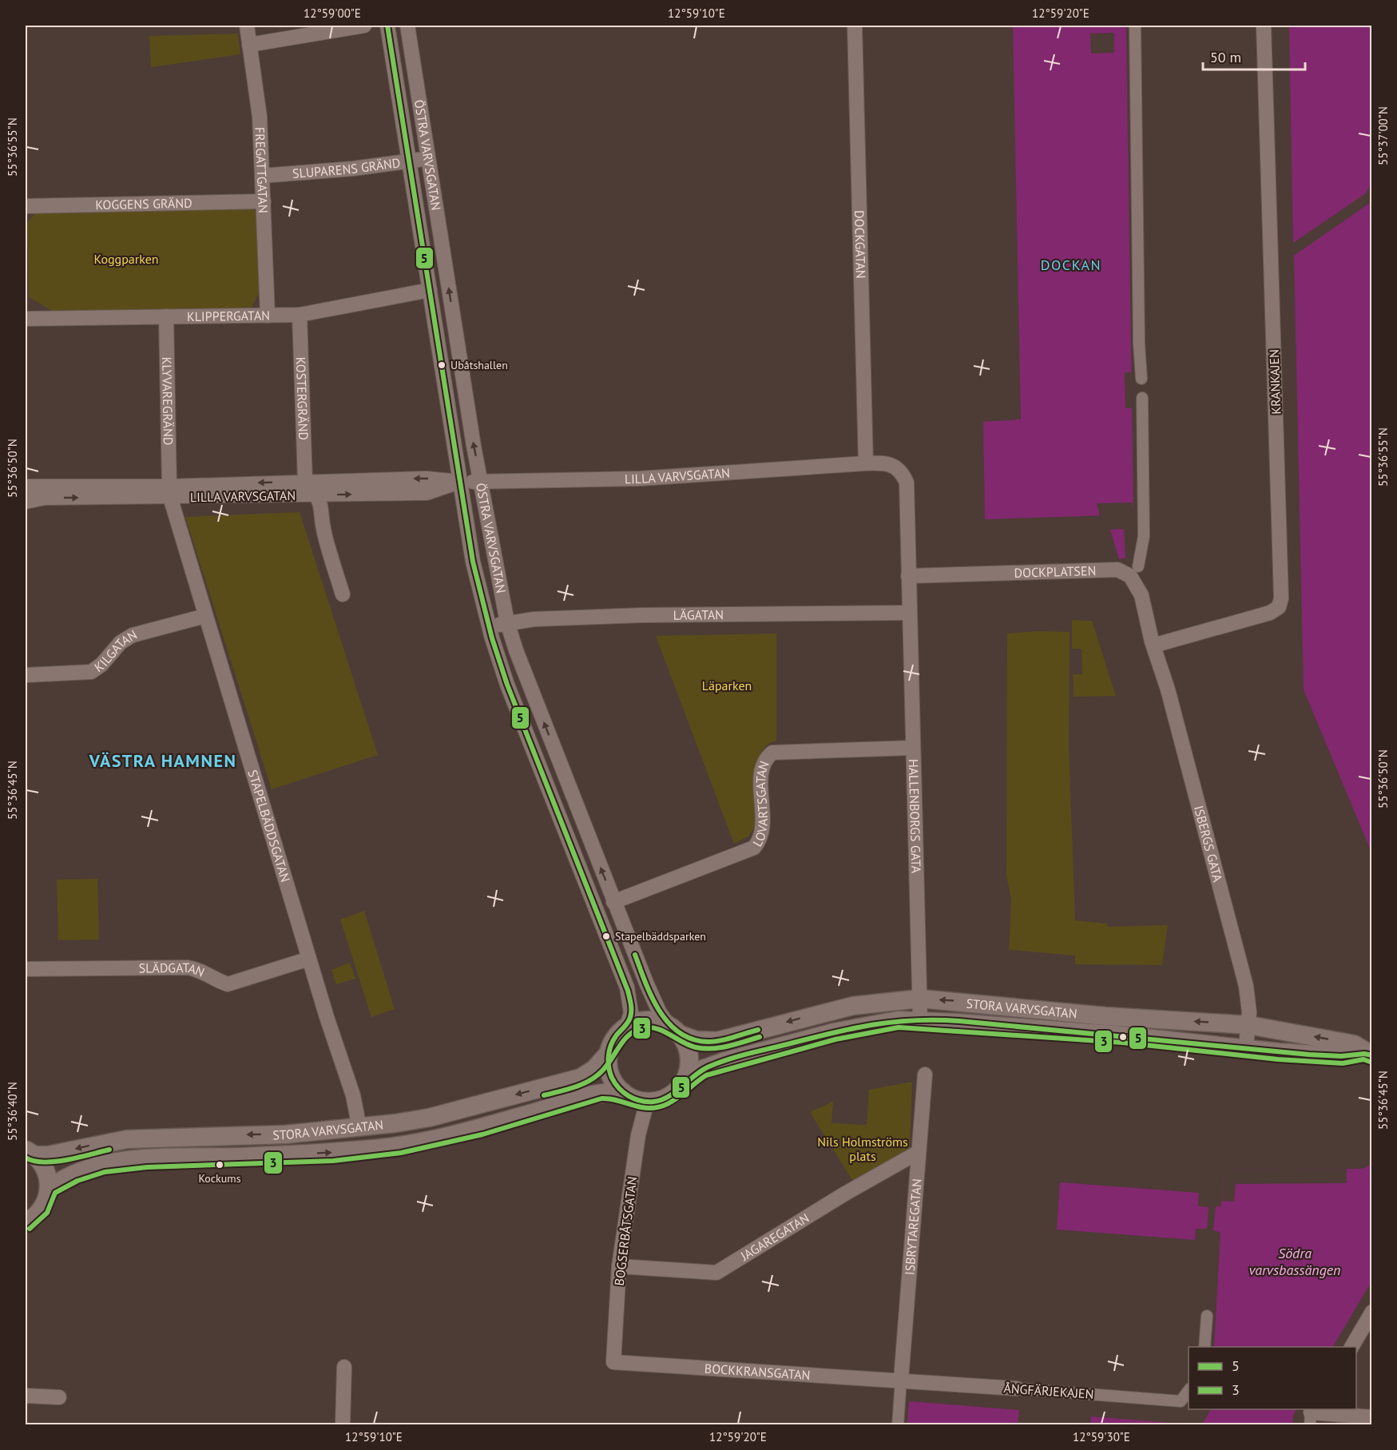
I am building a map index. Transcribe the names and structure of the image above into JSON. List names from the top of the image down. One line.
{"streets":{"street":["ÖSTRA VARVSGATAN","SLUPARENS GRÄND","FREGATTGATAN","KOGGENS GRÄND","DOCKGATAN","KLIPPERGATAN","KRANKAJEN","KOSTERGRÄND","KLYVAREGRÄND","LILLA VARVSGATAN","DOCKPLATSEN","LÄGATAN","KILGATAN","LOVARTSGATAN","HALLENBORGS GATA","STAPELBÄDDSGATAN","ISBERGS GATA","SLÄDGATAN","STORA VARVSGATAN","ISBRYTAREGATAN","BOGSERBÅTSGATAN","JAGAREGATAN","BOCKKRANSGATAN","ÅNGFÄRJEKAJEN"]},"crossings":[["ÖSTRA VARVSGATAN","SLUPARENS GRÄND"],["ÖSTRA VARVSGATAN","KLIPPERGATAN"],["ÖSTRA VARVSGATAN","LILLA VARVSGATAN"],["ÖSTRA VARVSGATAN","LÄGATAN"],["ÖSTRA VARVSGATAN","LOVARTSGATAN"],["ÖSTRA VARVSGATAN","STORA VARVSGATAN"],["ÖSTRA VARVSGATAN","BOGSERBÅTSGATAN"],["SLUPARENS GRÄND","FREGATTGATAN"],["FREGATTGATAN","KOGGENS GRÄND"],["FREGATTGATAN","KLIPPERGATAN"],["DOCKGATAN","LILLA VARVSGATAN"],["KLIPPERGATAN","KOSTERGRÄND"],["KLIPPERGATAN","KLYVAREGRÄND"],["KRANKAJEN","DOCKPLATSEN"],["KRANKAJEN","ISBERGS GATA"],["KOSTERGRÄND","LILLA VARVSGATAN"],["KLYVAREGRÄND","LILLA VARVSGATAN"],["KLYVAREGRÄND","STAPELBÄDDSGATAN"],["LILLA VARVSGATAN","DOCKPLATSEN"],["LILLA VARVSGATAN","STAPELBÄDDSGATAN"],["DOCKPLATSEN","ISBERGS GATA"],["LÄGATAN","HALLENBORGS GATA"],["KILGATAN","STAPELBÄDDSGATAN"],["LOVARTSGATAN","HALLENBORGS GATA"],["HALLENBORGS GATA","STORA VARVSGATAN"],["STAPELBÄDDSGATAN","SLÄDGATAN"],["STAPELBÄDDSGATAN","STORA VARVSGATAN"],["ISBERGS GATA","STORA VARVSGATAN"],["STORA VARVSGATAN","BOGSERBÅTSGATAN"],["ISBRYTAREGATAN","JAGAREGATAN"],["ISBRYTAREGATAN","BOCKKRANSGATAN"],["ISBRYTAREGATAN","ÅNGFÄRJEKAJEN"],["BOGSERBÅTSGATAN","JAGAREGATAN"],["BOGSERBÅTSGATAN","BOCKKRANSGATAN"],["BOCKKRANSGATAN","ÅNGFÄRJEKAJEN"]],"districts":["DOCKAN","VÄSTRA HAMNEN"],"water":["Södra varvsbassängen"],"parks":["Koggparken","Läparken","Nils Holmströms plats"],"places":["Ubåtshallen","Stapelbäddsparken","Kockums"],"lines":["transit line 5","transit line 3"],"legend":["5","3"],"scale_bar":"50 m","coordinates":["12°59'00\"E","12°59'10\"E","12°59'20\"E","55°37'00\"N","55°36'55\"N","55°36'50\"N","55°36'45\"N","55°36'40\"N","12°59'30\"E"]}
